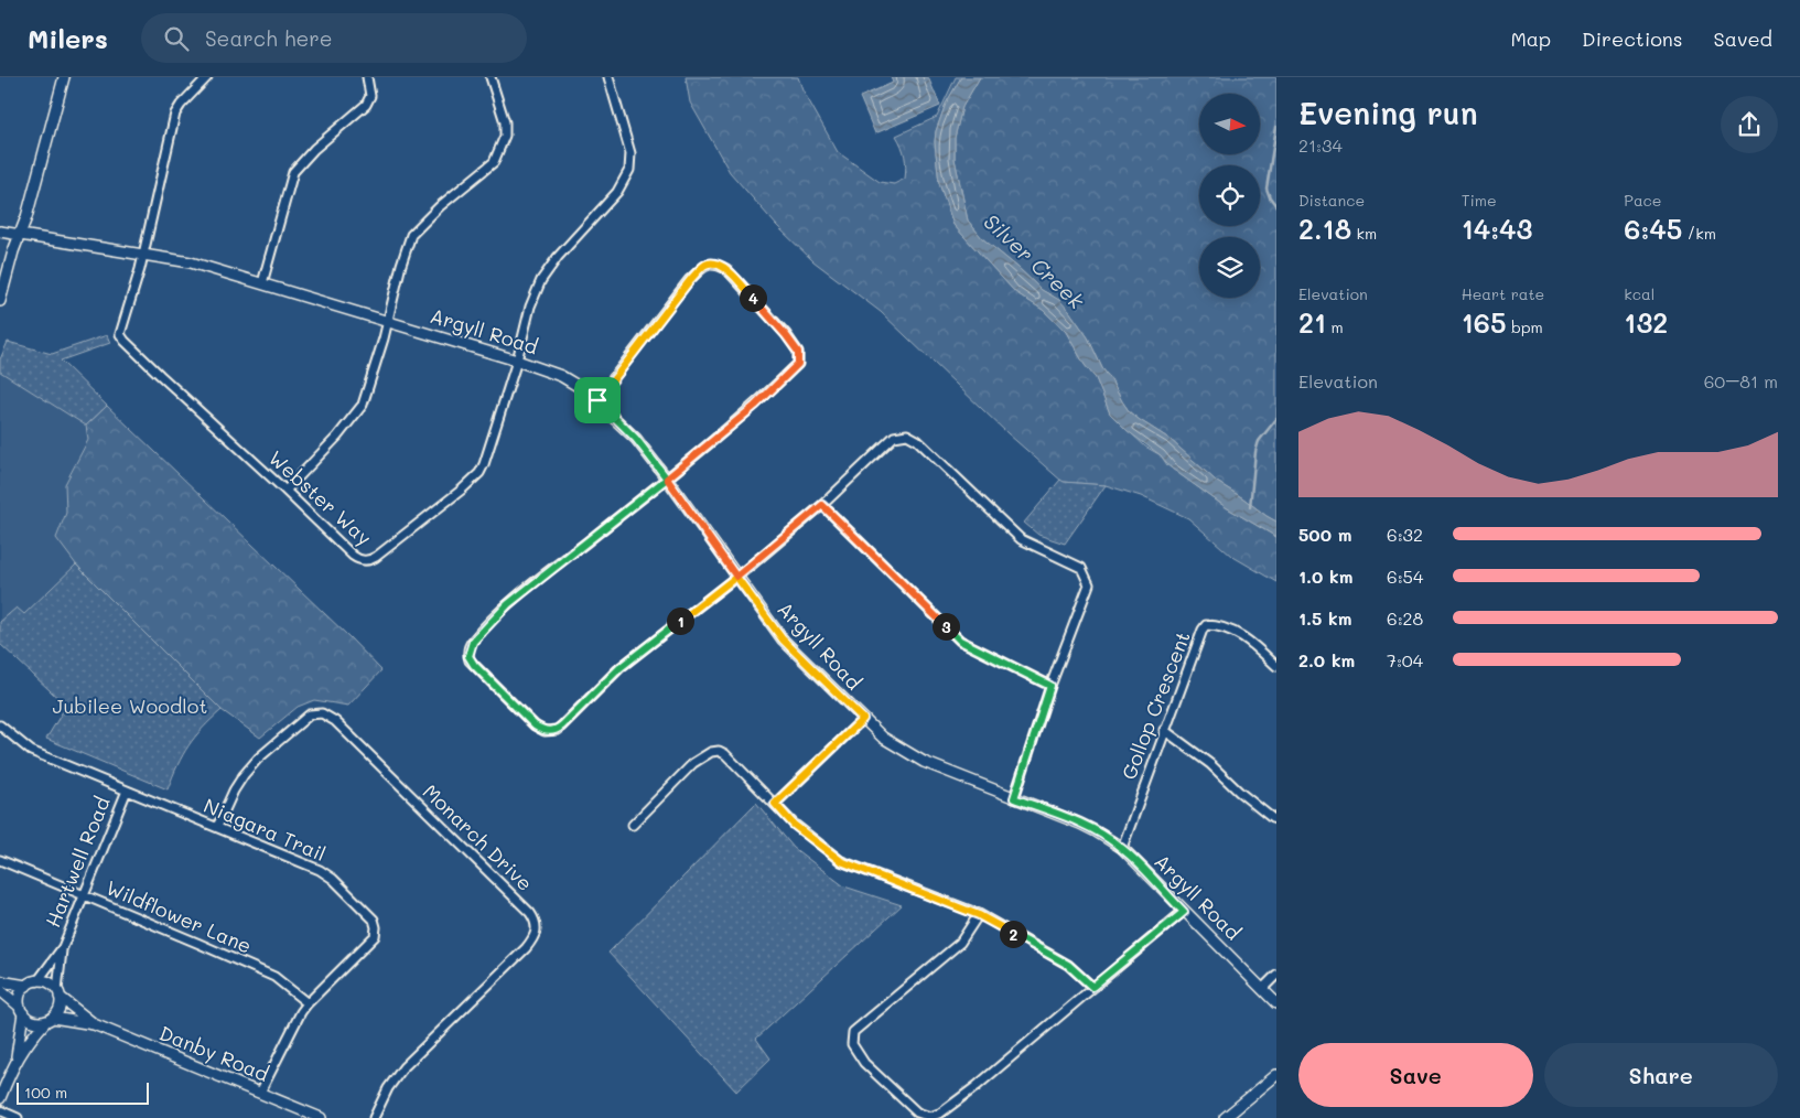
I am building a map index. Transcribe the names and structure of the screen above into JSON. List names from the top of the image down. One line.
{"streets":{"street":["Argyll Road","Webster Way","Gollop Crescent","Niagara Trail","Monarch Drive","Hartwell Road","Wildflower Lane","Danby Road"]},"crossings":[["Argyll Road","Webster Way"],["Argyll Road","Gollop Crescent"],["Niagara Trail","Monarch Drive"],["Niagara Trail","Hartwell Road"],["Niagara Trail","Wildflower Lane"],["Niagara Trail","Danby Road"],["Hartwell Road","Wildflower Lane"],["Hartwell Road","Danby Road"]],"water":["Silver Creek"],"parks":["Jubilee Woodlot"],"scale_bar":"100 m","north":"right","page":{"header":"Milers","search":"Search here","nav":["Map","Directions","Saved"],"heading":["Evening run","21:34"],"stats":[["Distance","2.18 km"],["Time","14:43"],["Pace","6:45 /km"],["Elevation","21 m"],["Heart rate","165 bpm"],["kcal","132"]],"pins":["4","1","3","2"],"chart":["Elevation","60–81 m"],"list":[{"name":"500 m","note":"6:32"},{"name":"1.0 km","note":"6:54"},{"name":"1.5 km","note":"6:28"},{"name":"2.0 km","note":"7:04"}],"buttons":["Save","Share"],"scale":"100 m"}}
